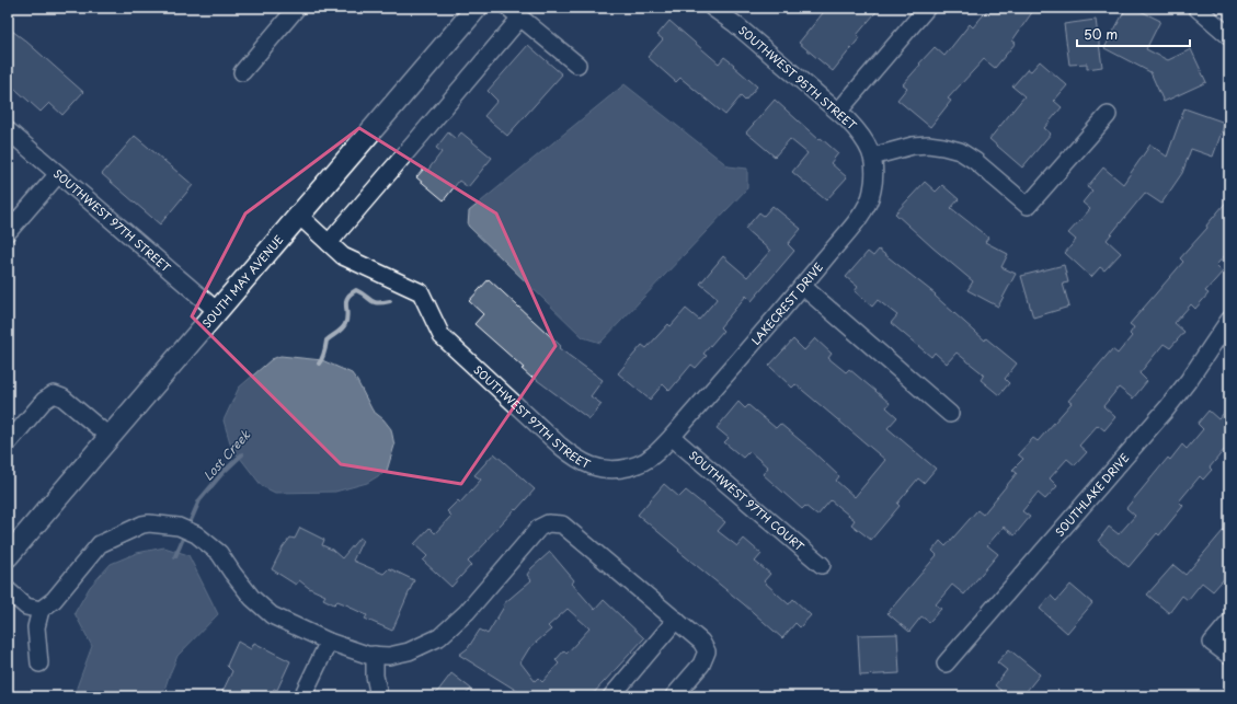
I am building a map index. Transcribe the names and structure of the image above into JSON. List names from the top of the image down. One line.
{"streets":{"main road":["SOUTH MAY AVENUE"],"street":["SOUTHWEST 95TH STREET","SOUTHWEST 97TH STREET","LAKECREST DRIVE","SOUTHLAKE DRIVE","SOUTHWEST 97TH COURT"]},"crossings":[["SOUTHWEST 95TH STREET","LAKECREST DRIVE"],["SOUTHWEST 97TH STREET","SOUTH MAY AVENUE"],["SOUTHWEST 97TH STREET","LAKECREST DRIVE"],["SOUTHWEST 97TH STREET","SOUTHWEST 97TH COURT"],["LAKECREST DRIVE","SOUTHWEST 97TH COURT"]],"water":["Lost Creek"],"scale_bar":"50 m"}
